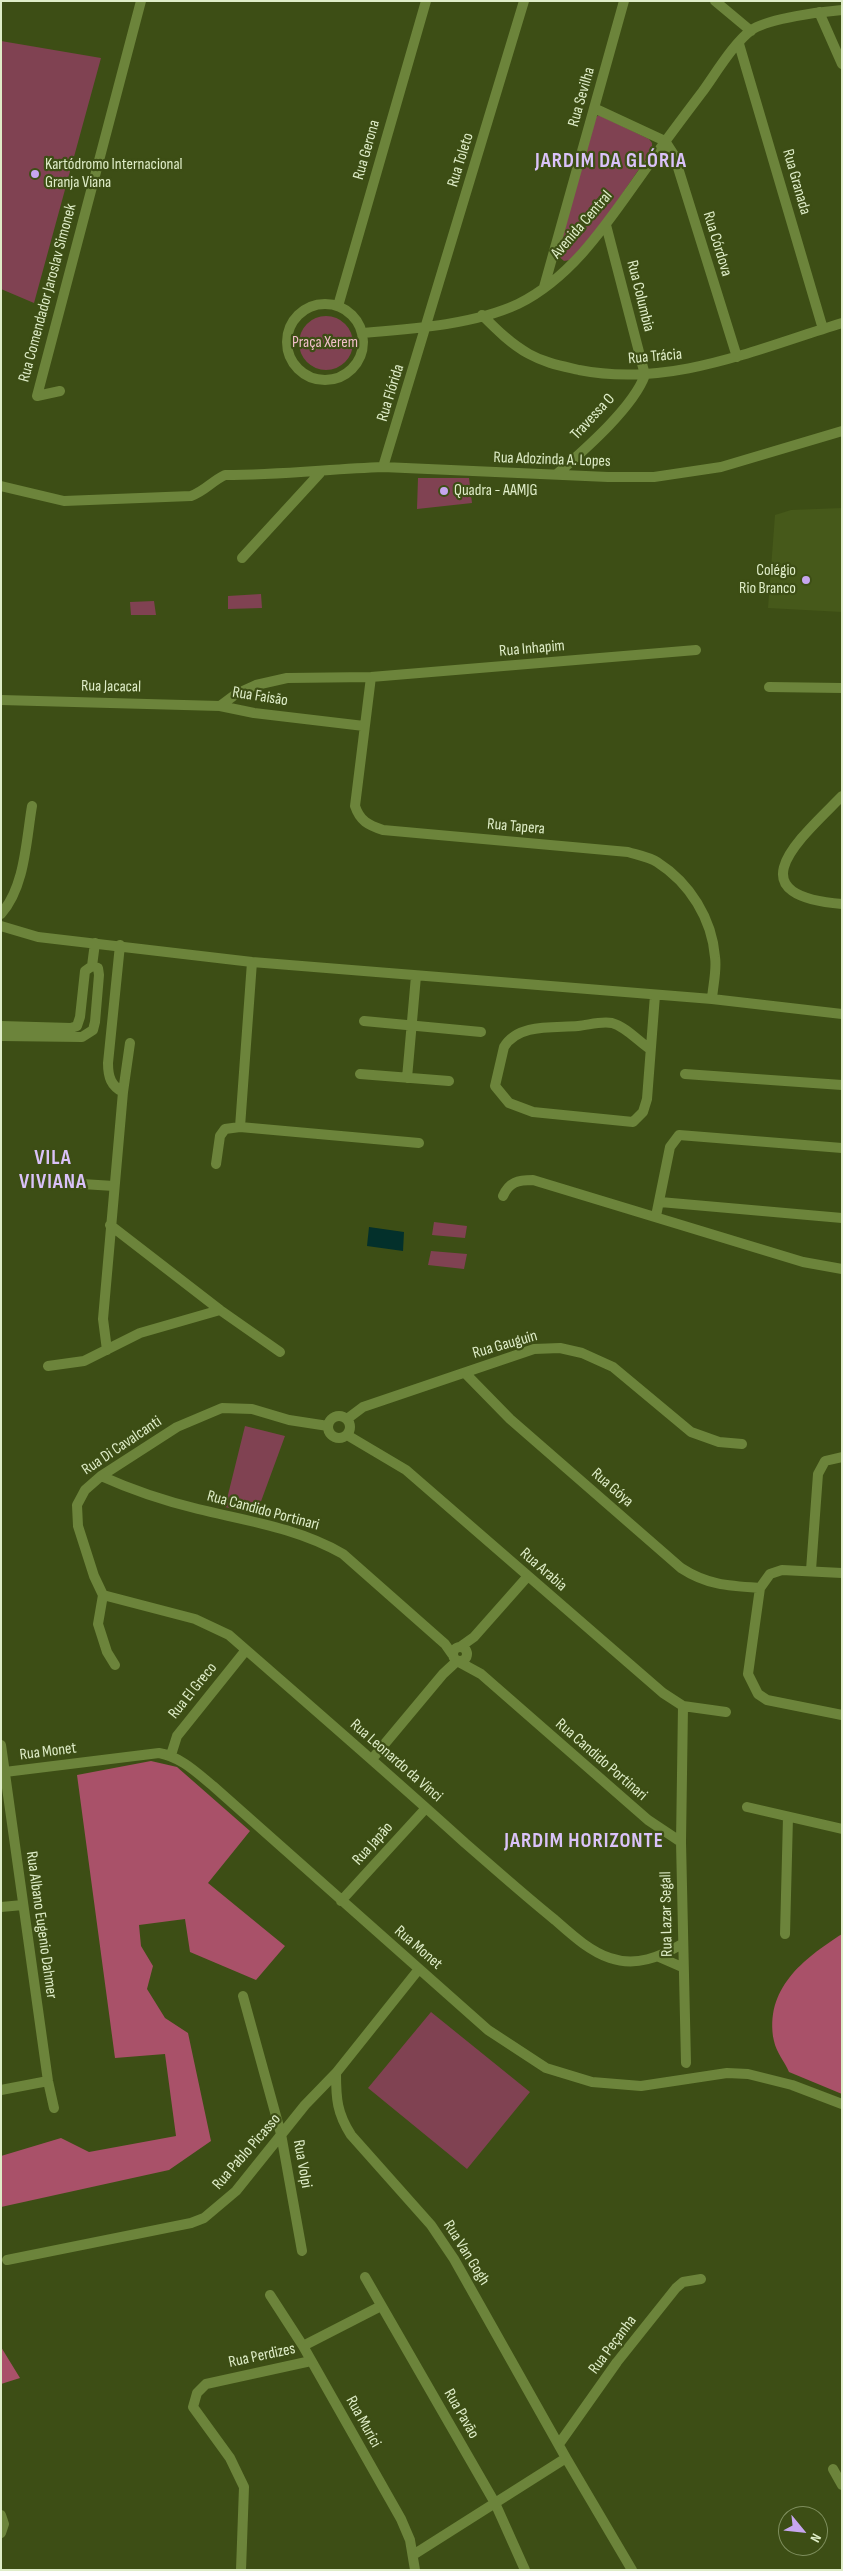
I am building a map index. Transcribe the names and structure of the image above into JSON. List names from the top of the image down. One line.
{"streets":{"street":["Rua Sevilha","Rua Gerona","Rua Toleto","Rua Granada","Avenida Central","Rua Córdova","Rua Comendador Jaroslav Simonek","Rua Columbia","Rua Trácia","Rua Flórida","Travessa O","Rua Adozinda A. Lopes","Rua Inhapim","Rua Jacacal","Rua Faisão","Rua Tapera","Rua Gauguin","Rua Di Cavalcanti","Rua Góya","Rua Candido Portinari","Rua Arabia","Rua El Greco","Rua Monet","Rua Leonardo da Vinci","Rua Japão","Rua Lazar Segall","Rua Albano Eugenio Dahmer","Rua Pablo Picasso","Rua Volpi","Rua Van Gogh","Rua Peçanha","Rua Perdizes","Rua Pavão","Rua Murici"]},"crossings":[["Rua Sevilha","Avenida Central"],["Rua Gerona","Avenida Central"],["Rua Toleto","Avenida Central"],["Rua Toleto","Rua Flórida"],["Rua Granada","Avenida Central"],["Rua Granada","Rua Trácia"],["Avenida Central","Rua Córdova"],["Avenida Central","Rua Columbia"],["Avenida Central","Rua Trácia"],["Avenida Central","Rua Flórida"],["Rua Córdova","Rua Trácia"],["Rua Columbia","Rua Trácia"],["Rua Columbia","Travessa O"],["Rua Trácia","Travessa O"],["Rua Flórida","Rua Adozinda A. Lopes"],["Travessa O","Rua Adozinda A. Lopes"],["Rua Inhapim","Rua Faisão"],["Rua Inhapim","Rua Tapera"],["Rua Jacacal","Rua Faisão"],["Rua Faisão","Rua Tapera"],["Rua Gauguin","Rua Góya"],["Rua Gauguin","Rua Arabia"],["Rua Di Cavalcanti","Rua Candido Portinari"],["Rua Di Cavalcanti","Rua Arabia"],["Rua Di Cavalcanti","Rua Leonardo da Vinci"],["Rua Candido Portinari","Rua Lazar Segall"],["Rua Arabia","Rua Lazar Segall"],["Rua El Greco","Rua Monet"],["Rua El Greco","Rua Leonardo da Vinci"],["Rua Monet","Rua Japão"],["Rua Monet","Rua Albano Eugenio Dahmer"],["Rua Monet","Rua Pablo Picasso"],["Rua Leonardo da Vinci","Rua Japão"],["Rua Leonardo da Vinci","Rua Lazar Segall"],["Rua Pablo Picasso","Rua Volpi"],["Rua Pablo Picasso","Rua Van Gogh"],["Rua Van Gogh","Rua Peçanha"],["Rua Perdizes","Rua Pavão"],["Rua Perdizes","Rua Murici"]],"districts":["JARDIM DA GLÓRIA","VILA VIVIANA","JARDIM HORIZONTE"],"parks":["Praça Xerem"],"places":["Kartódromo Internacional Granja Viana","Quadra - AAMJG","Colégio Rio Branco"],"north":"bottom right"}
